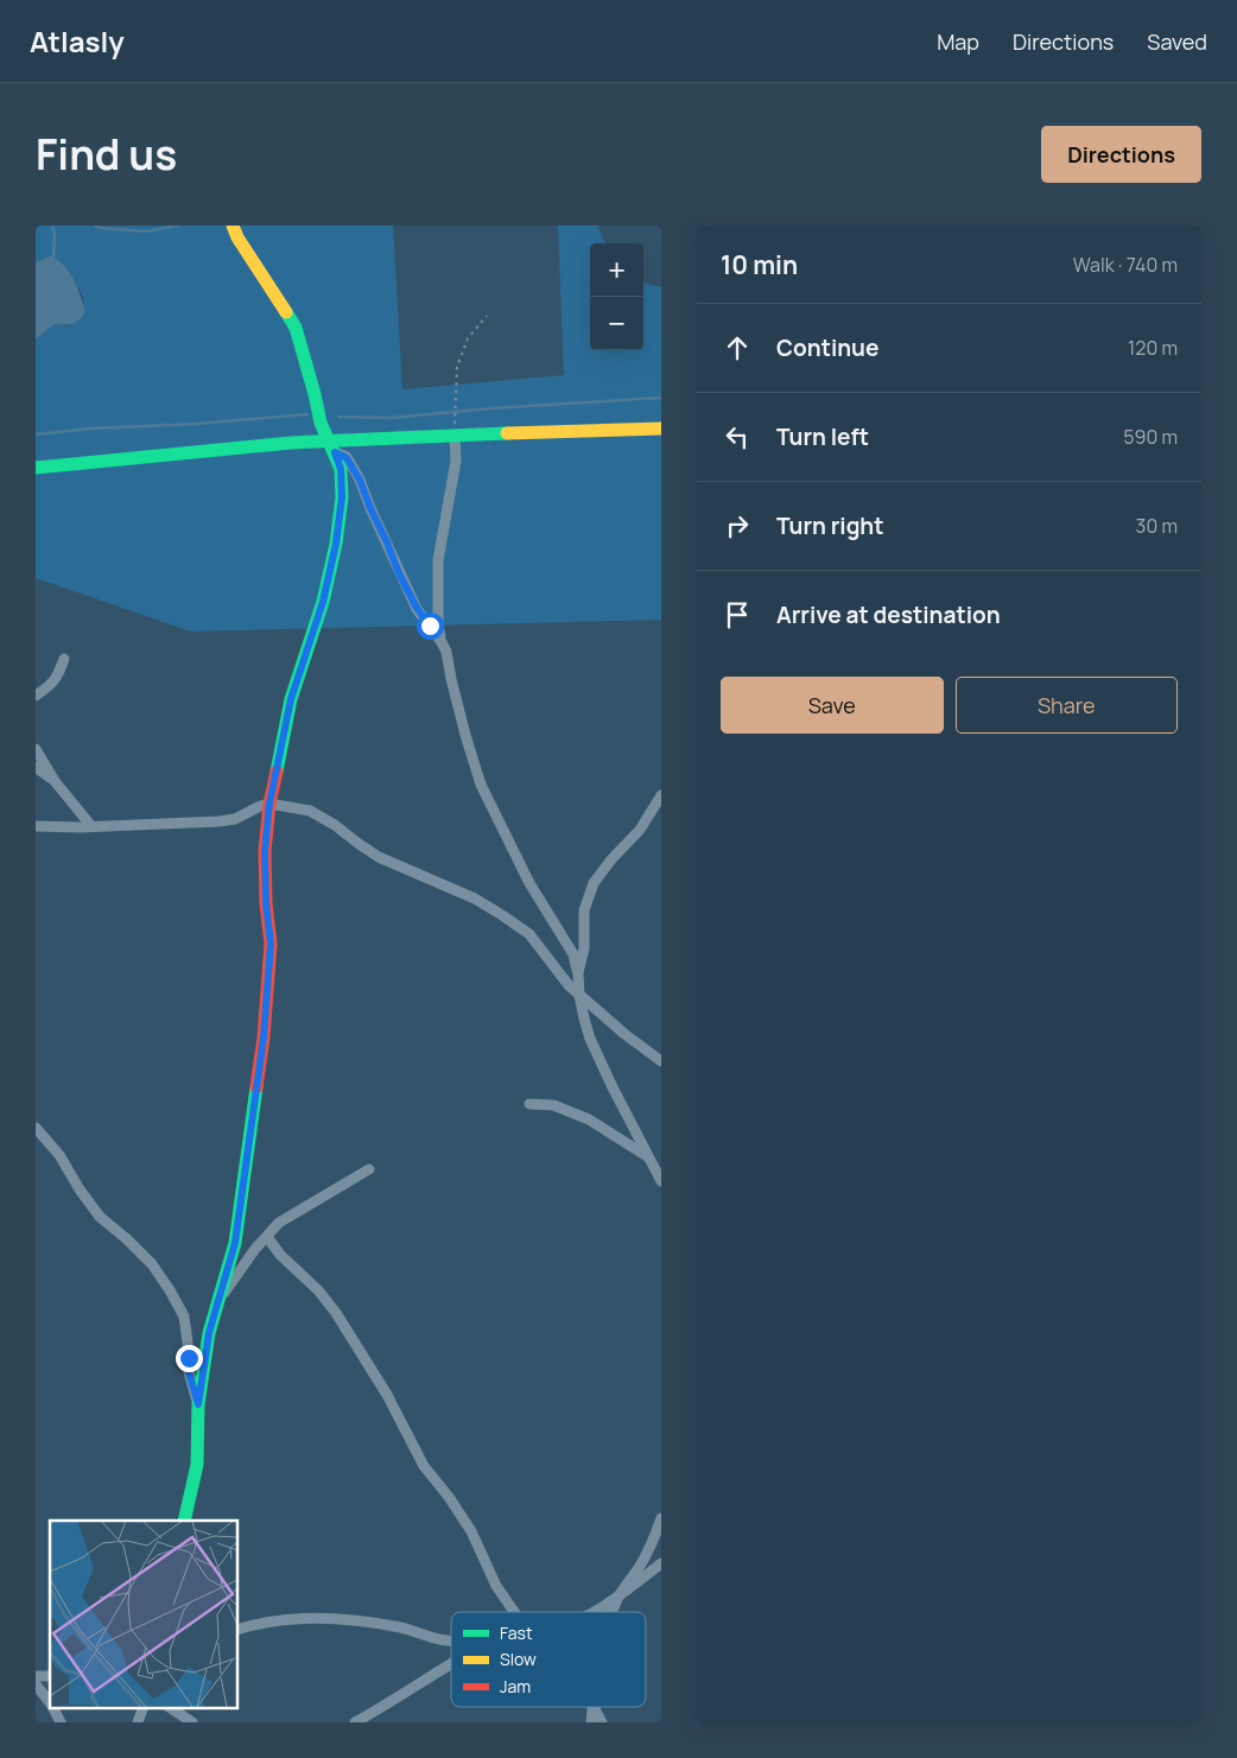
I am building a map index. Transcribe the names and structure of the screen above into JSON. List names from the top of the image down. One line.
{"legend":["Fast","Slow","Jam"],"page":{"header":"Atlasly","nav":["Map","Directions","Saved"],"title":"Find us","buttons":["Directions",["Save","Share"]],"heading":["10 min","Walk · 740 m"],"map_buttons":["+","−"],"list":[["Continue","120 m"],["Turn left","590 m"],["Turn right","30 m"],"Arrive at destination"]}}
